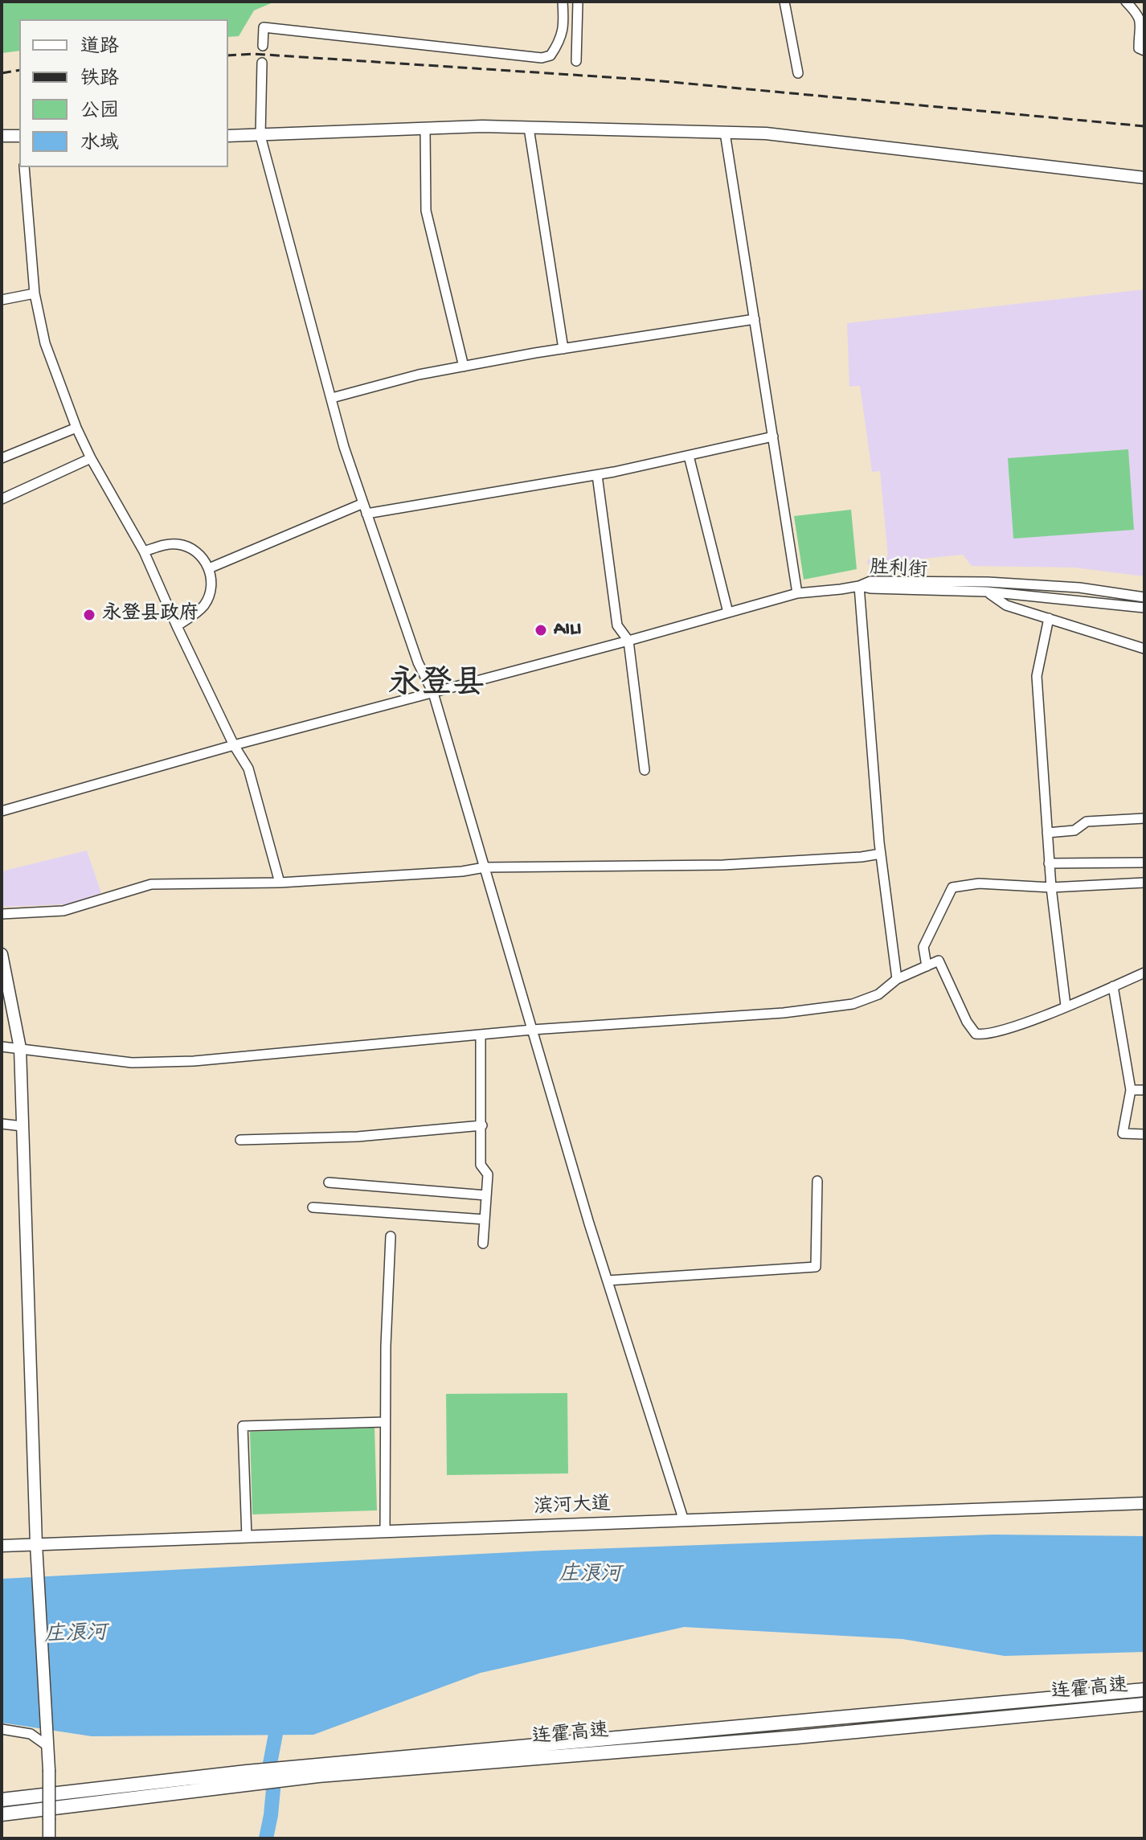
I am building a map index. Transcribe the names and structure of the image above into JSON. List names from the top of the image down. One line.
{"streets":{"highway":["连霍高速"],"main road":["滨河大道"],"street":["胜利街"]},"districts":["永登县"],"water":["庄浪河"],"places":["永登县政府","AILI"],"legend":["道路","铁路","公园","水域"]}
